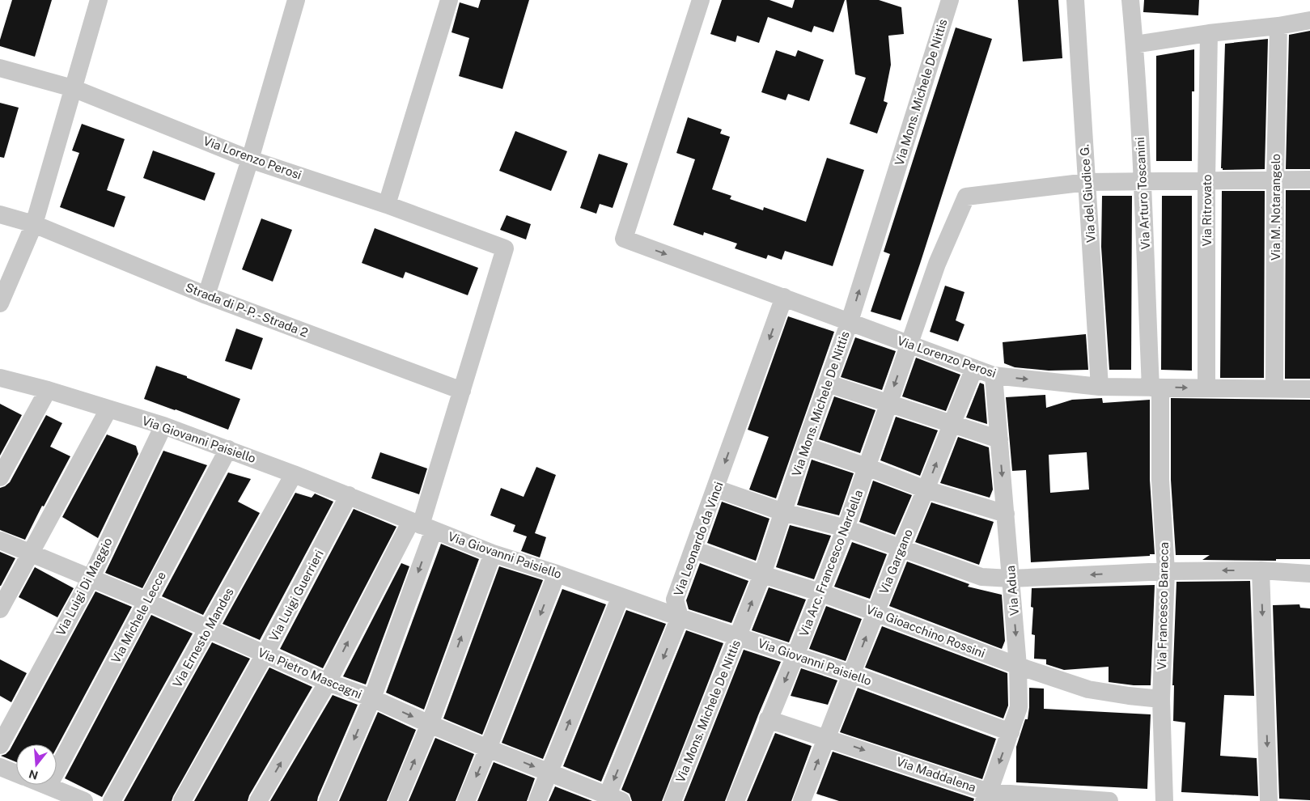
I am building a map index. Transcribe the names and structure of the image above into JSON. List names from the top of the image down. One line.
{"streets":{"street":["Via Mons. Michele De Nittis","Via Lorenzo Perosi","Via del Giudice G.","Via Arturo Toscanini","Via M. Notarangelo","Via Ritrovato","Strada di P-P. - Strada 2","Via Giovanni Paisiello","Via Leonardo da Vinci","Via Gargano","Via Arc. Francesco Nardella","Via Luigi Di Maggio","Via Adua","Via Luigi Guerrieri","Via Francesco Baracca","Via Michele Lecce","Via Gioacchino Rossini","Via Ernesto Mandes","Via Pietro Mascagni","Via Maddalena"]},"crossings":[["Via Mons. Michele De Nittis","Via Lorenzo Perosi"],["Via Mons. Michele De Nittis","Via Giovanni Paisiello"],["Via Mons. Michele De Nittis","Via Gioacchino Rossini"],["Via Lorenzo Perosi","Via del Giudice G."],["Via Lorenzo Perosi","Via Arturo Toscanini"],["Via Lorenzo Perosi","Via M. Notarangelo"],["Via Lorenzo Perosi","Via Ritrovato"],["Via Lorenzo Perosi","Strada di P-P. - Strada 2"],["Via Lorenzo Perosi","Via Leonardo da Vinci"],["Via Lorenzo Perosi","Via Gargano"],["Via Lorenzo Perosi","Via Arc. Francesco Nardella"],["Via Lorenzo Perosi","Via Adua"],["Via Lorenzo Perosi","Via Francesco Baracca"],["Via del Giudice G.","Via Arc. Francesco Nardella"],["Via Arturo Toscanini","Via Francesco Baracca"],["Via Giovanni Paisiello","Via Leonardo da Vinci"],["Via Giovanni Paisiello","Via Gargano"],["Via Giovanni Paisiello","Via Arc. Francesco Nardella"],["Via Giovanni Paisiello","Via Luigi Di Maggio"],["Via Giovanni Paisiello","Via Adua"],["Via Giovanni Paisiello","Via Luigi Guerrieri"],["Via Giovanni Paisiello","Via Michele Lecce"],["Via Giovanni Paisiello","Via Ernesto Mandes"],["Via Leonardo da Vinci","Via Gioacchino Rossini"],["Via Gargano","Via Gioacchino Rossini"],["Via Gargano","Via Maddalena"],["Via Arc. Francesco Nardella","Via Gioacchino Rossini"],["Via Arc. Francesco Nardella","Via Maddalena"],["Via Luigi Di Maggio","Via Pietro Mascagni"],["Via Adua","Via Gioacchino Rossini"],["Via Adua","Via Maddalena"],["Via Luigi Guerrieri","Via Pietro Mascagni"],["Via Francesco Baracca","Via Gioacchino Rossini"],["Via Michele Lecce","Via Pietro Mascagni"],["Via Ernesto Mandes","Via Pietro Mascagni"]],"one_way":["Via Mons. Michele De Nittis","Via Leonardo da Vinci","Via Gargano","Via Adua","Via Maddalena"],"north":"bottom"}
